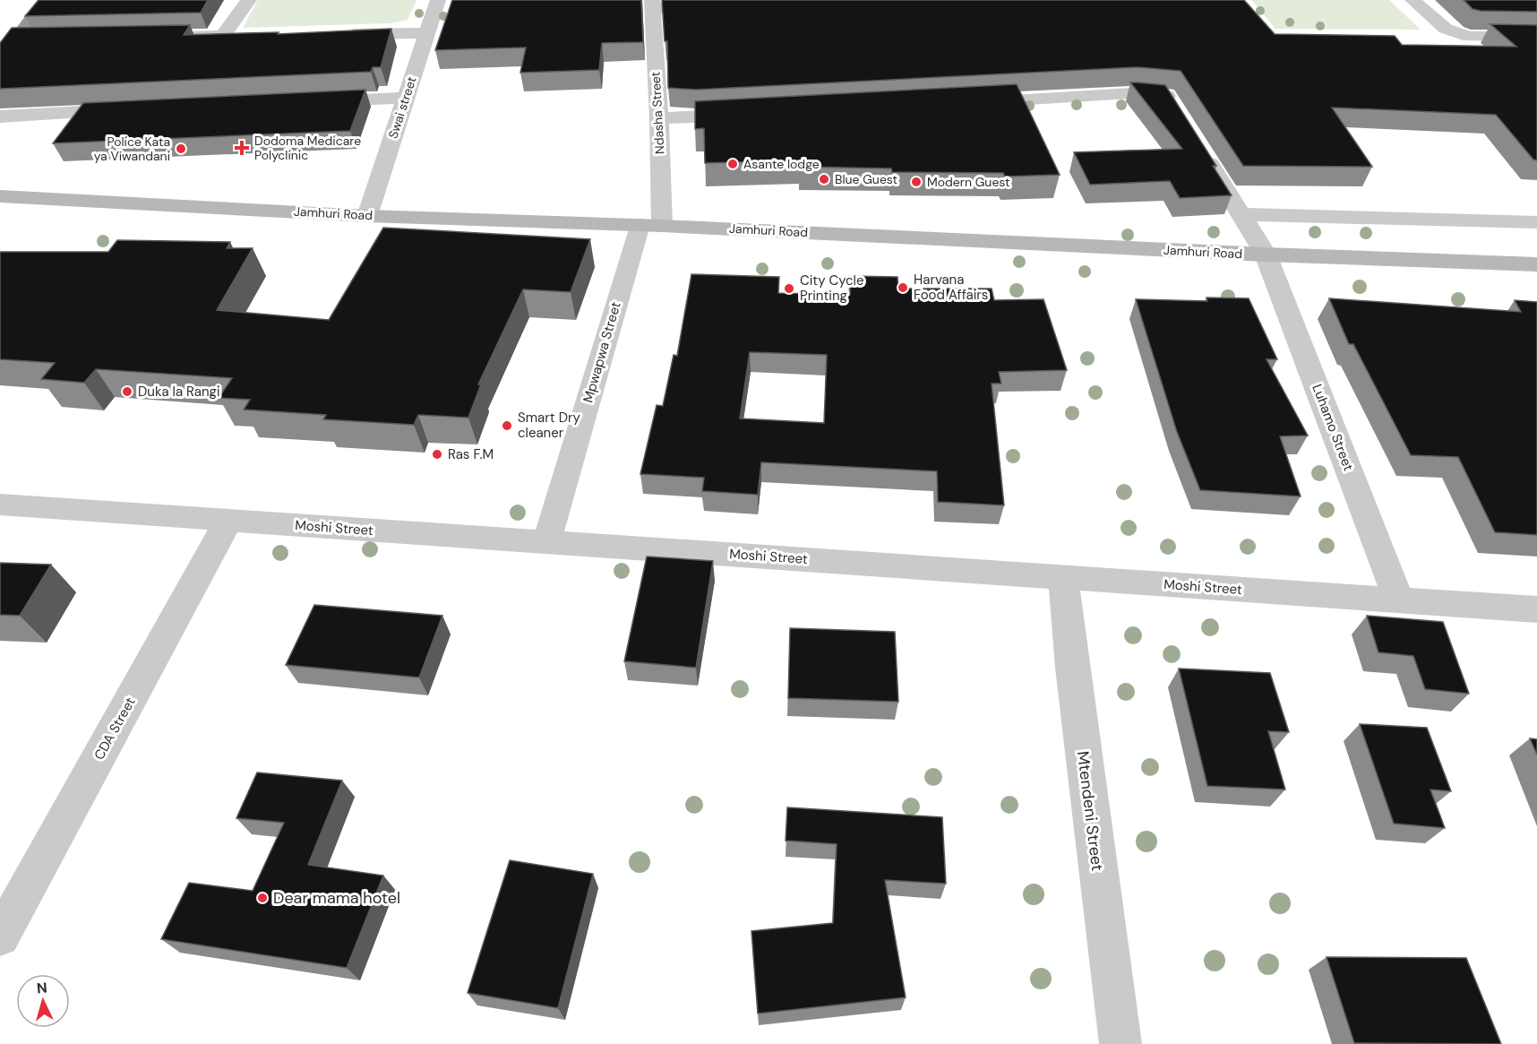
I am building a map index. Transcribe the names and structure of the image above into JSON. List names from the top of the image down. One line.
{"streets":{"main road":["Jamhuri Road"],"street":["Swai street","Ndasha Street","Mpwapwa Street","Luhamo Street","Moshi Street","CDA Street","Mtendeni Street"]},"crossings":[["Swai street","Jamhuri Road"],["Ndasha Street","Jamhuri Road"],["Ndasha Street","Mpwapwa Street"],["Jamhuri Road","Mpwapwa Street"],["Jamhuri Road","Luhamo Street"],["Mpwapwa Street","Moshi Street"],["Luhamo Street","Moshi Street"],["Moshi Street","CDA Street"],["Moshi Street","Mtendeni Street"]],"places":{"health":["Dodoma Medicare Polyclinic"],"other":["Police Kata ya Viwandani","Asante lodge","Blue Guest","Modern Guest","Harvana Food Affairs","City Cycle Printing","Duka la Rangi","Smart Dry cleaner","Ras F.M","Dear mama hotel"]},"north":"top"}
